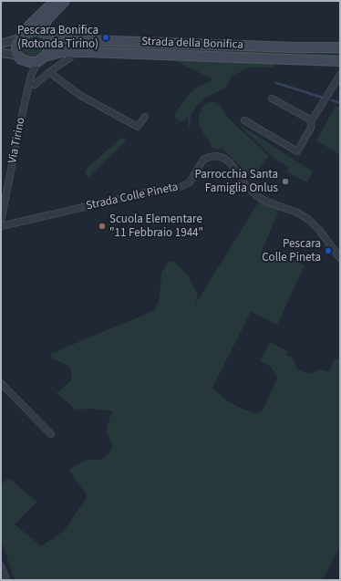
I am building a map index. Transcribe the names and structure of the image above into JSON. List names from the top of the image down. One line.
{"streets":{"main road":["Strada della Bonifica"],"street":["Via Tirino","Strada Colle Pineta"]},"crossings":[["Strada della Bonifica","Via Tirino"]],"places":["Pescara Bonifica (Rotonda Tirino)","Parrocchia Santa Famiglia Onlus","Scuola Elementare \"11 Febbraio 1944\"","Pescara Colle Pineta"]}
